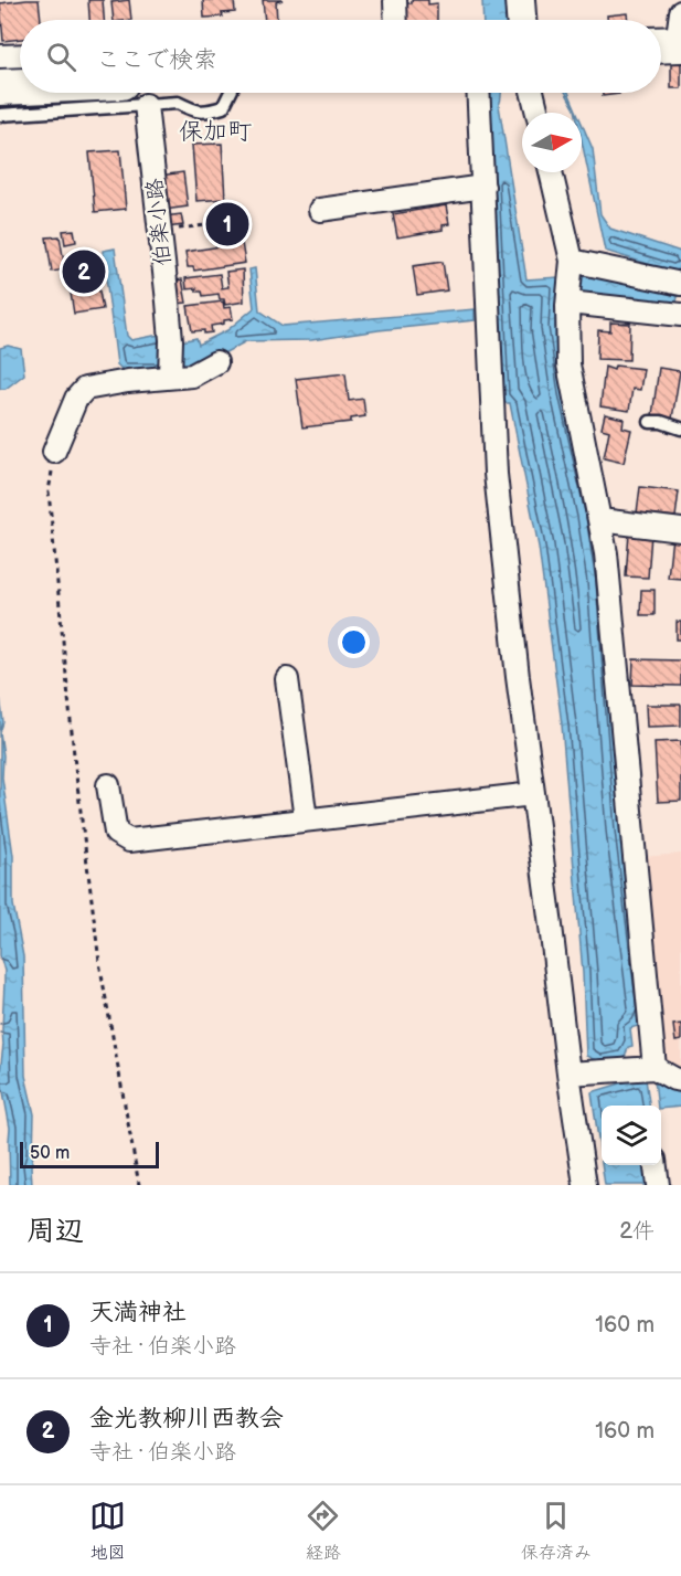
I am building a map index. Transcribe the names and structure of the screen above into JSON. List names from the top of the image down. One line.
{"streets":{"street":["伯楽小路"]},"districts":["保加町"],"scale_bar":"50 m","north":"right","page":{"search":"ここで検索","pins":["1","2"],"scale":"50 m","heading":["周辺","2件"],"list":[{"mark":"1","name":"天満神社","note":"寺社 · 伯楽小路","value":"160 m"},{"mark":"2","name":"金光教柳川西教会","note":"寺社 · 伯楽小路","value":"160 m"}],"nav":["地図","経路","保存済み"]}}
